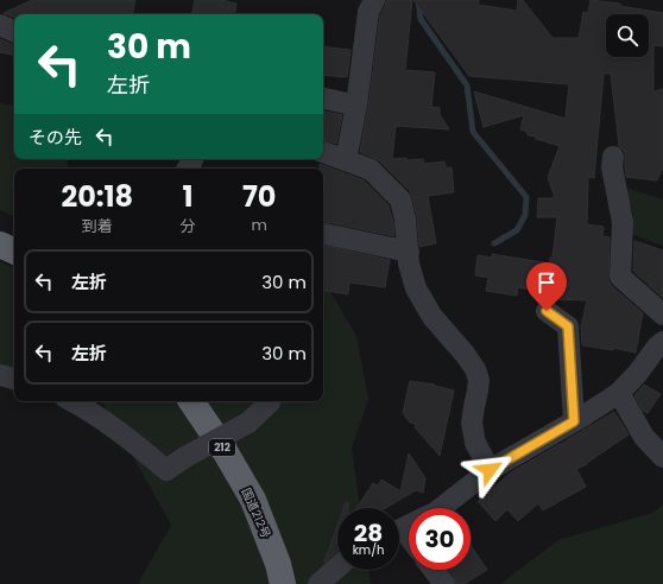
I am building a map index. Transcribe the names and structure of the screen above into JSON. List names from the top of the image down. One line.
{"streets":{"highway":["212","国道212号"]},"page":{"turn":["30 m","左折"],"then":"その先","eta":["20:18","到着","1","分","70","m"],"list":[{"name":"左折","value":"30 m"},{"name":"左折","value":"30 m"}],"speed":"28 km/h","limit":"30"}}
